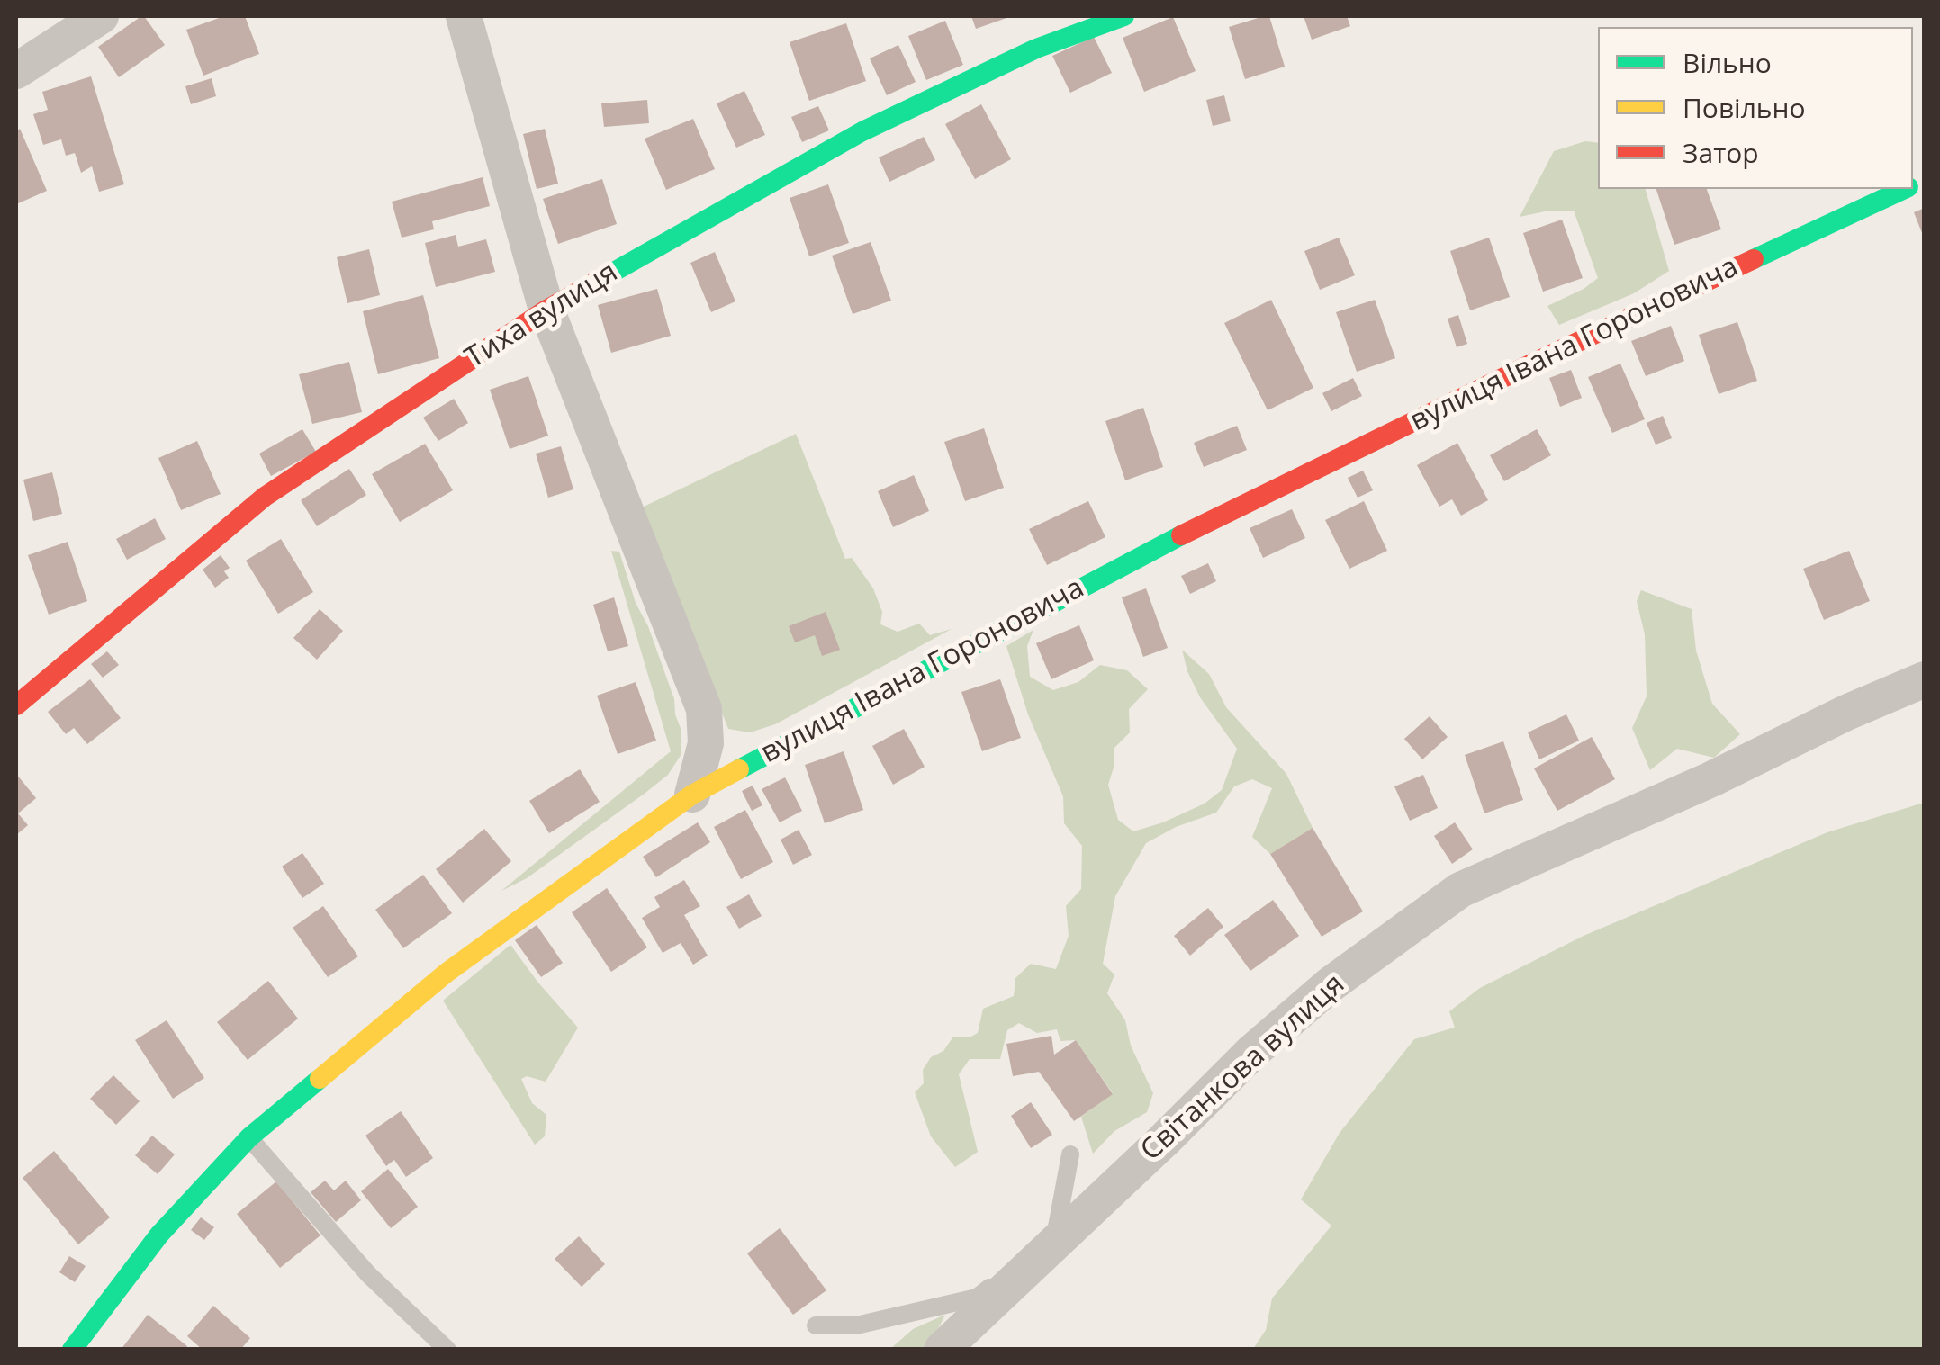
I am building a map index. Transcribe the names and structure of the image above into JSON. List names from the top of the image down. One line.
{"streets":{"street":["Тиха вулиця","вулиця Івана Гороновича","Світанкова вулиця"]},"legend":["Вільно","Повільно","Затор"]}
